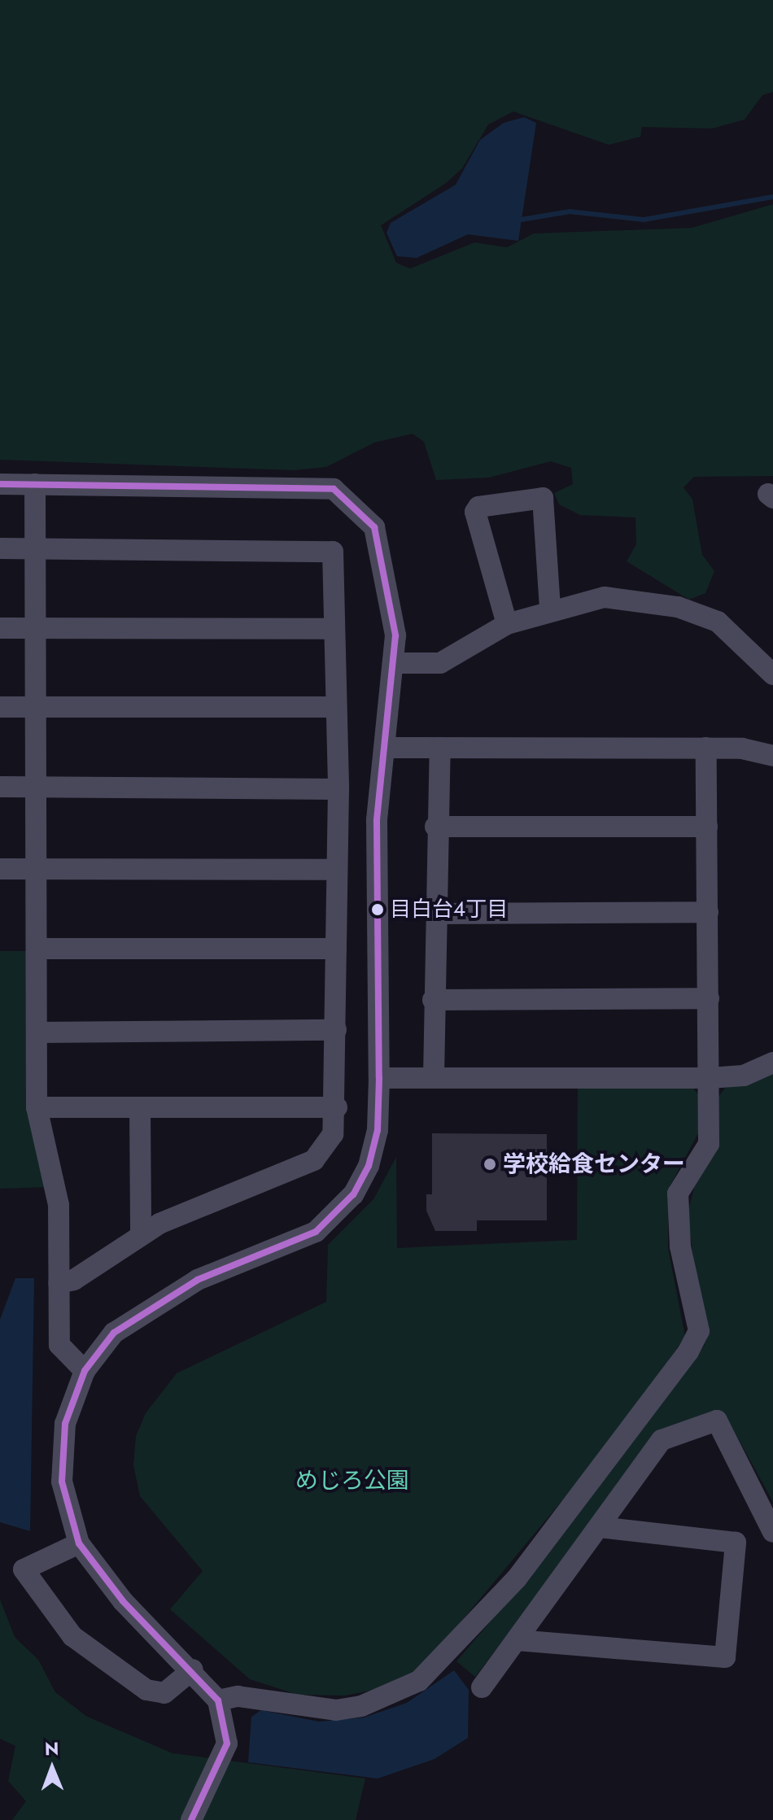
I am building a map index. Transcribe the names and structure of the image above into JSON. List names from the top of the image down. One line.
{"parks":["めじろ公園"],"places":["目白台4丁目","学校給食センター"],"north":"top"}
